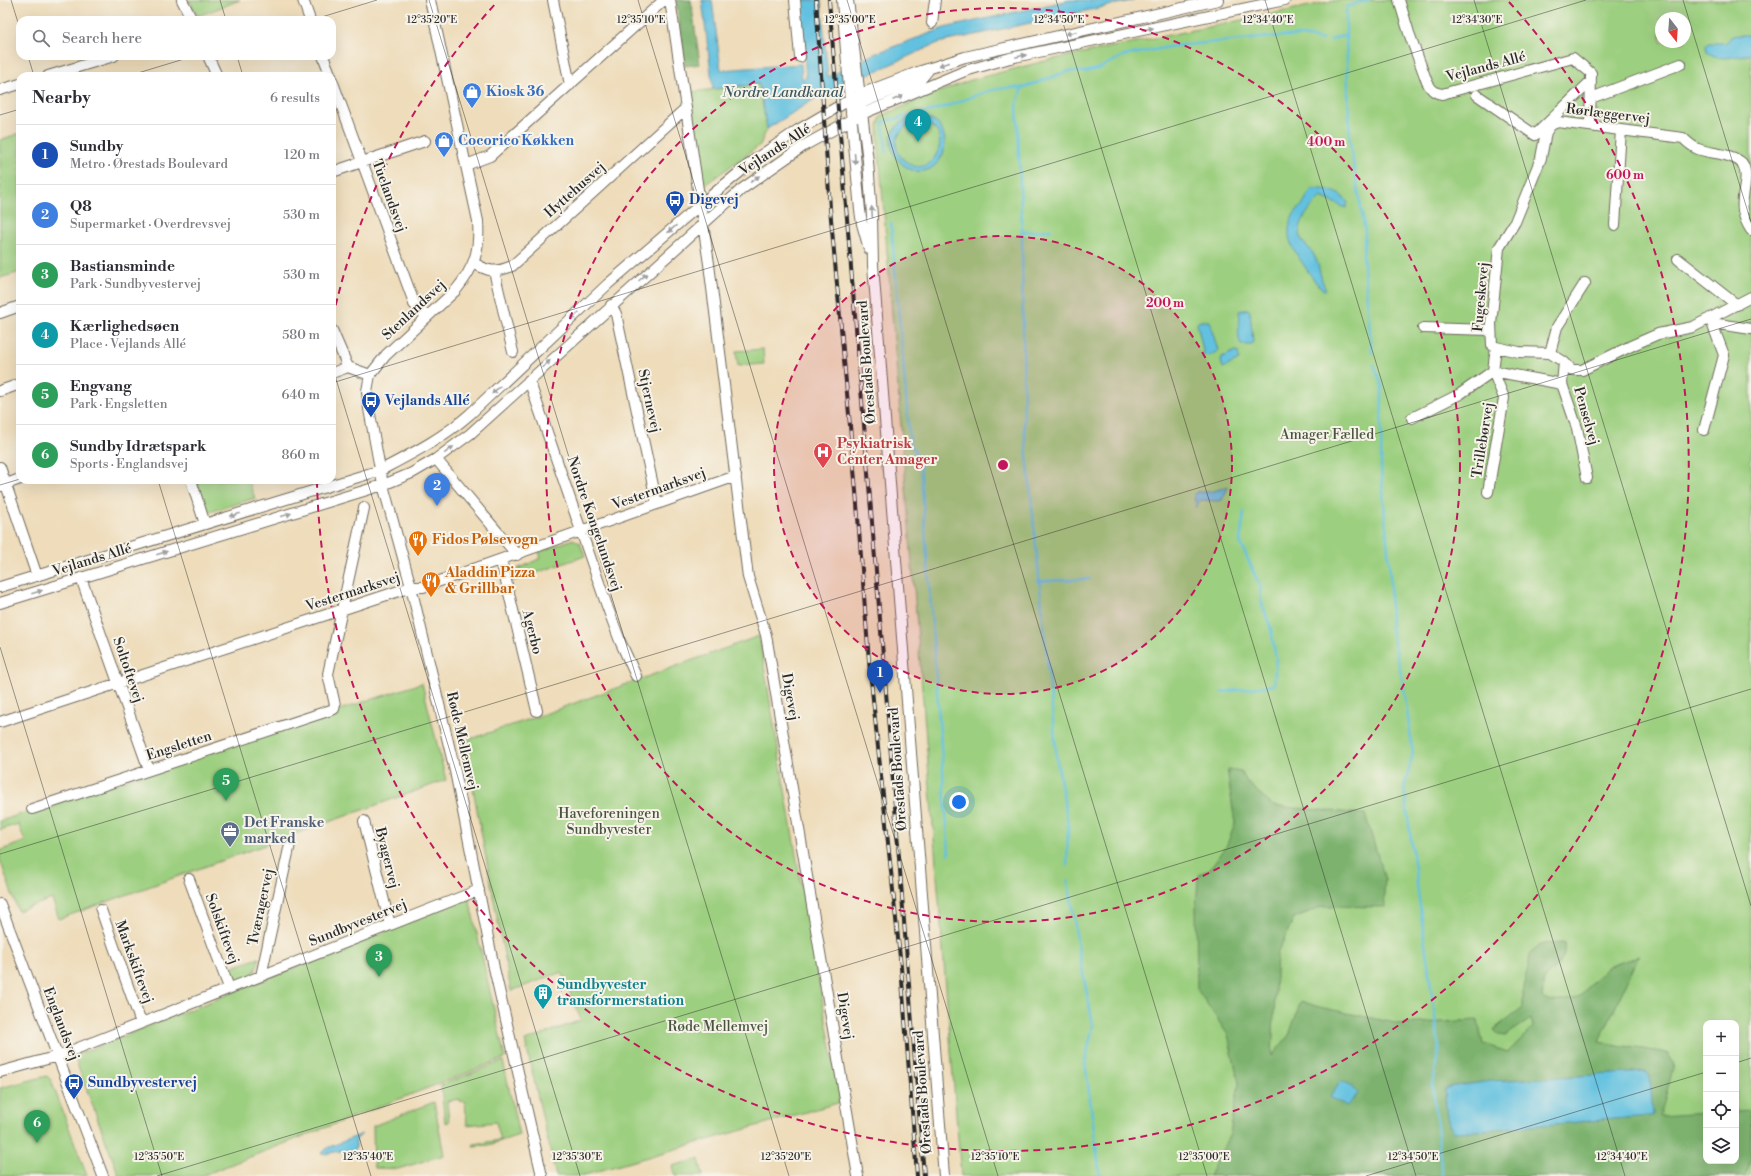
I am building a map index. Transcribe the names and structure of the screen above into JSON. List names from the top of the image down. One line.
{"streets":{"street":["Vejlands Allé","Rørlæggervej","Hyttehusvej","Tuelandsvej","Fugeskevej","Stenlandsvej","Ørestads Boulevard","Stjernevej","Penselvej","Trillebørvej","Vestermarksvej","Nordre Kongelundsvej","Agerbo","Soltoftevej","Digevej","Røde Mellemvej","Engsletten","Byagervej","Tværagervej","Sundbyvestervej","Solskiftevej","Markskiftevej","Englandsvej"]},"crossings":[["Vejlands Allé","Ørestads Boulevard"],["Vejlands Allé","Stjernevej"],["Vejlands Allé","Nordre Kongelundsvej"],["Vejlands Allé","Soltoftevej"],["Vejlands Allé","Digevej"],["Vejlands Allé","Røde Mellemvej"],["Rørlæggervej","Fugeskevej"],["Hyttehusvej","Digevej"],["Tuelandsvej","Stenlandsvej"],["Stenlandsvej","Røde Mellemvej"],["Stjernevej","Vestermarksvej"],["Vestermarksvej","Nordre Kongelundsvej"],["Vestermarksvej","Agerbo"],["Vestermarksvej","Soltoftevej"],["Vestermarksvej","Digevej"],["Vestermarksvej","Røde Mellemvej"],["Vestermarksvej","Engsletten"],["Soltoftevej","Engsletten"],["Røde Mellemvej","Sundbyvestervej"],["Byagervej","Sundbyvestervej"],["Tværagervej","Sundbyvestervej"],["Sundbyvestervej","Solskiftevej"],["Sundbyvestervej","Markskiftevej"],["Sundbyvestervej","Englandsvej"]],"water":["Nordre Landkanal"],"parks":["Amager Fælled","Haveforeningen Sundbyvester","Røde Mellemvej"],"places":{"shop":["Kiosk 36","Cocorico Køkken"],"bus stop":["Digevej","Vejlands Allé","Sundbyvestervej"],"hospital":["Psykiatrisk Center Amager"],"restaurant":["Fidos Pølsevogn","Aladdin Pizza & Grillbar"],"office":["Det Franske marked"],"building":["Sundbyvester transformerstation"]},"north":"bottom","page":{"search":"Search here","heading":["Nearby","6 results"],"pins":["4","2","1","5","3","6"],"list":[{"mark":"1","name":"Sundby","note":"Metro · Ørestads Boulevard","value":"120 m"},{"mark":"2","name":"Q8","note":"Supermarket · Overdrevsvej","value":"530 m"},{"mark":"3","name":"Bastiansminde","note":"Park · Sundbyvestervej","value":"530 m"},{"mark":"4","name":"Kærlighedsøen","note":"Place · Vejlands Allé","value":"580 m"},{"mark":"5","name":"Engvang","note":"Park · Engsletten","value":"640 m"},{"mark":"6","name":"Sundby Idrætspark","note":"Sports · Englandsvej","value":"860 m"}],"map_buttons":["+","−"]},"coordinates":["12°35'20\"E","12°35'10\"E","12°35'00\"E","12°34'50\"E","12°34'40\"E","12°34'30\"E","12°35'50\"E","12°35'40\"E","12°35'30\"E"],"rings":["400 m","600 m","200 m"]}
